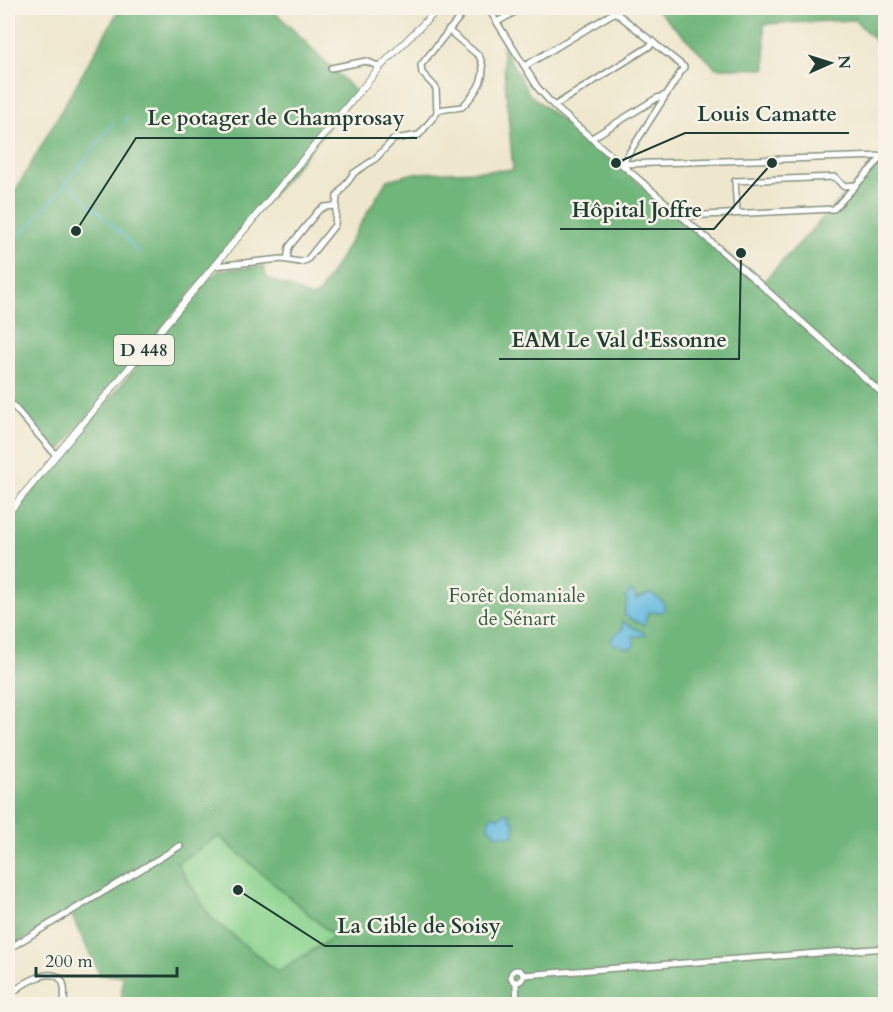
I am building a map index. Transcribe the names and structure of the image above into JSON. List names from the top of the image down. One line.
{"streets":{"main road":["D 448"]},"parks":["Forêt domaniale de Sénart"],"places":["Louis Camatte","Hôpital Joffre","Le potager de Champrosay","EAM Le Val d'Essonne","La Cible de Soisy"],"scale_bar":"200 m","north":"right"}
